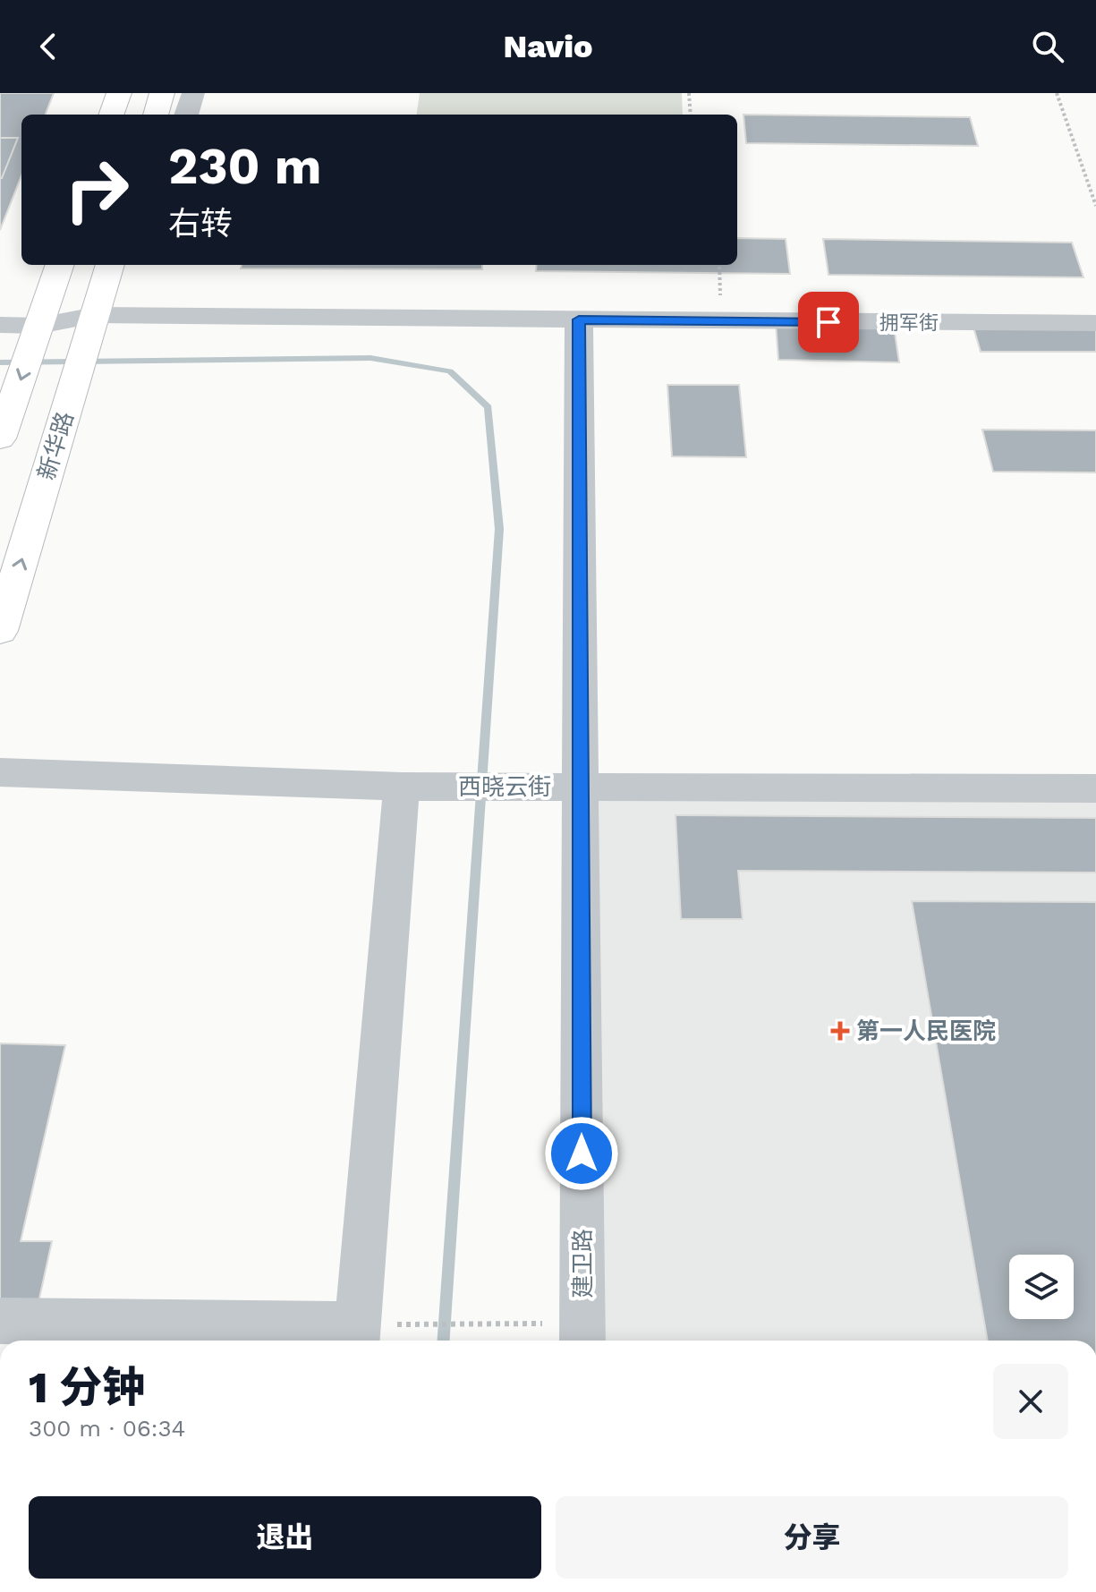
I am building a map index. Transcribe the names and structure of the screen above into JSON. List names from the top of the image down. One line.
{"streets":{"main road":["新华路"],"street":["拥军街","西晓云街","建卫路"]},"crossings":[["拥军街","新华路"],["拥军街","建卫路"],["西晓云街","建卫路"]],"places":{"health":["第一人民医院"]},"page":{"header":"Navio","turn":["230 m","右转"],"heading":["1 分钟","300 m · 06:34"],"buttons":["退出","分享"]}}
